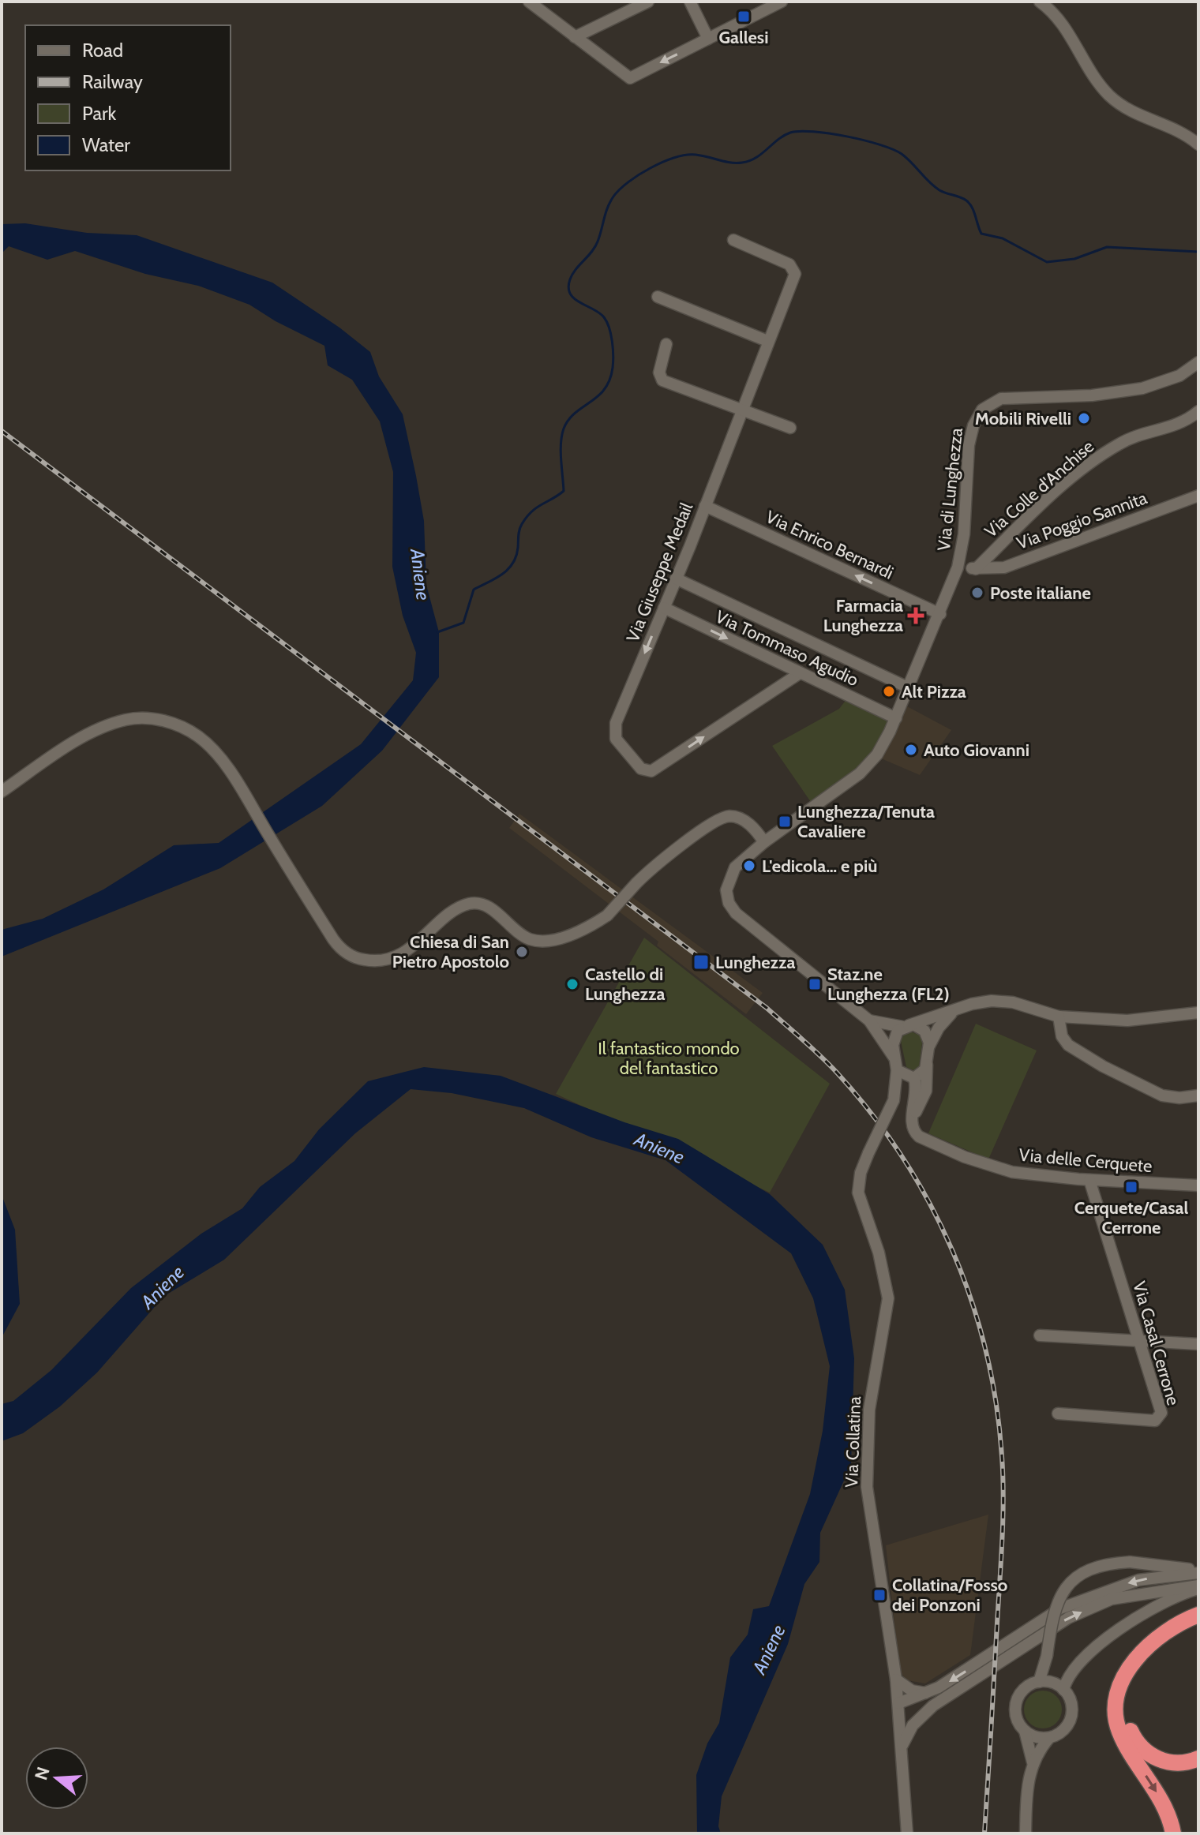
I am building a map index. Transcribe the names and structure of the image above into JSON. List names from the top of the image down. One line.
{"streets":{"street":["Via Colle d'Anchise","Via di Lunghezza","Via Poggio Sannita","Via Enrico Bernardi","Via Giuseppe Medail","Via Tommaso Agudio","Via delle Cerquete","Via Casal Cerrone","Via Collatina"]},"crossings":[["Via Colle d'Anchise","Via Poggio Sannita"],["Via di Lunghezza","Via Poggio Sannita"],["Via di Lunghezza","Via Enrico Bernardi"],["Via di Lunghezza","Via Tommaso Agudio"],["Via Enrico Bernardi","Via Giuseppe Medail"],["Via Giuseppe Medail","Via Tommaso Agudio"],["Via delle Cerquete","Via Casal Cerrone"]],"water":["Aniene"],"parks":["Il fantastico mondo del fantastico"],"places":{"transit":["Gallesi","Lunghezza/Tenuta Cavaliere","Lunghezza","Staz.ne Lunghezza (FL2)","Cerquete/Casal Cerrone","Collatina/Fosso dei Ponzoni"],"other":["Mobili Rivelli","Poste italiane","Alt Pizza","Auto Giovanni","L'edicola… e più","Chiesa di San Pietro Apostolo","Castello di Lunghezza"],"health":["Farmacia Lunghezza"]},"legend":["Road","Railway","Park","Water"],"north":"left"}
